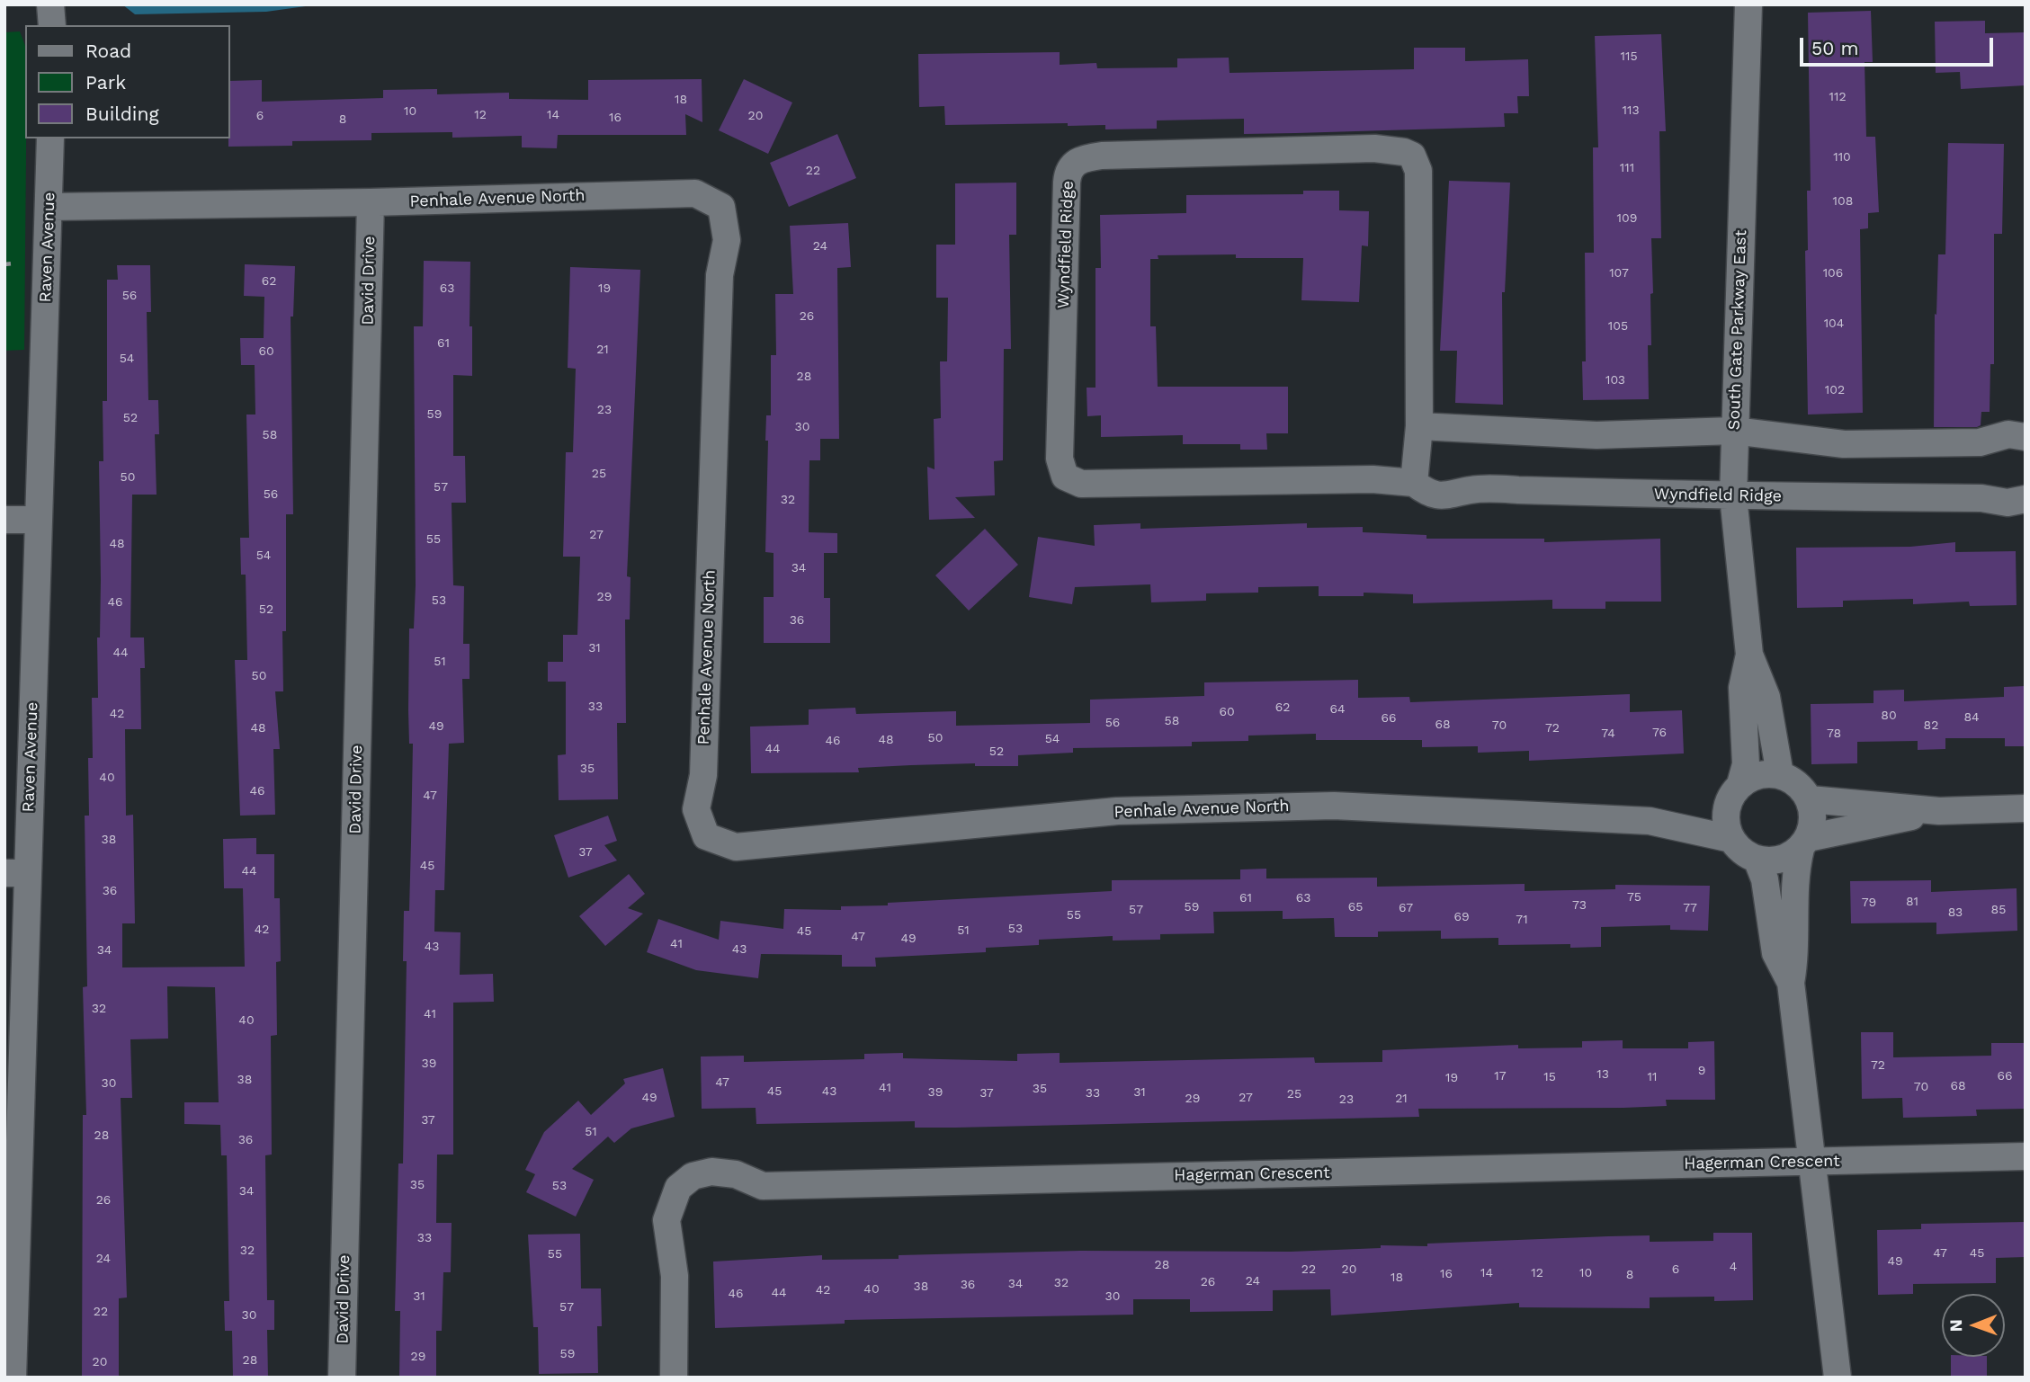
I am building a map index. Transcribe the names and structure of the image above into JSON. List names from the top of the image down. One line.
{"streets":{"street":["Penhale Avenue North","Wyndfield Ridge","Raven Avenue","David Drive","South Gate Parkway East","Hagerman Crescent"]},"crossings":[["Penhale Avenue North","Raven Avenue"],["Penhale Avenue North","David Drive"],["Penhale Avenue North","South Gate Parkway East"],["Wyndfield Ridge","South Gate Parkway East"]],"house_numbers":["115","112","18","113","10","12","14","6","20","16","8","110","111","22","108","109","24","107","106","62","63","19","56","26","104","105","61","21","60","54","28","103","102","23","59","52","30","58","25","50","57","56","32","27","55","48","54","34","29","53","46","52","36","31","44","51","50","33","62","64","60","42","80","84","66","58","56","68","70","82","49","48","72","76","74","78","50","54","48","46","44","52","35","40","46","47","38","37","45","44","36","75","61","63","81","79","73","59","65","67","77","57","85","83","55","69","71","53","42","51","45","47","49","41","43","43","34","32","41","40","39","72","9","13","17","66","15","11","19","38","47","30","68","70","41","35","45","43","39","31","37","33","25","49","27","29","21","23","37","51","28","36","35","53","34","26","33","32","47","45","55","24","49","28","4","22","20","6","14","12","10","16","8","18","24","26","32","34","36","38","40","42","44","46","31","30","57","22","30","59","29","28","20"],"legend":["Road","Park","Building"],"scale_bar":"50 m","north":"left"}
